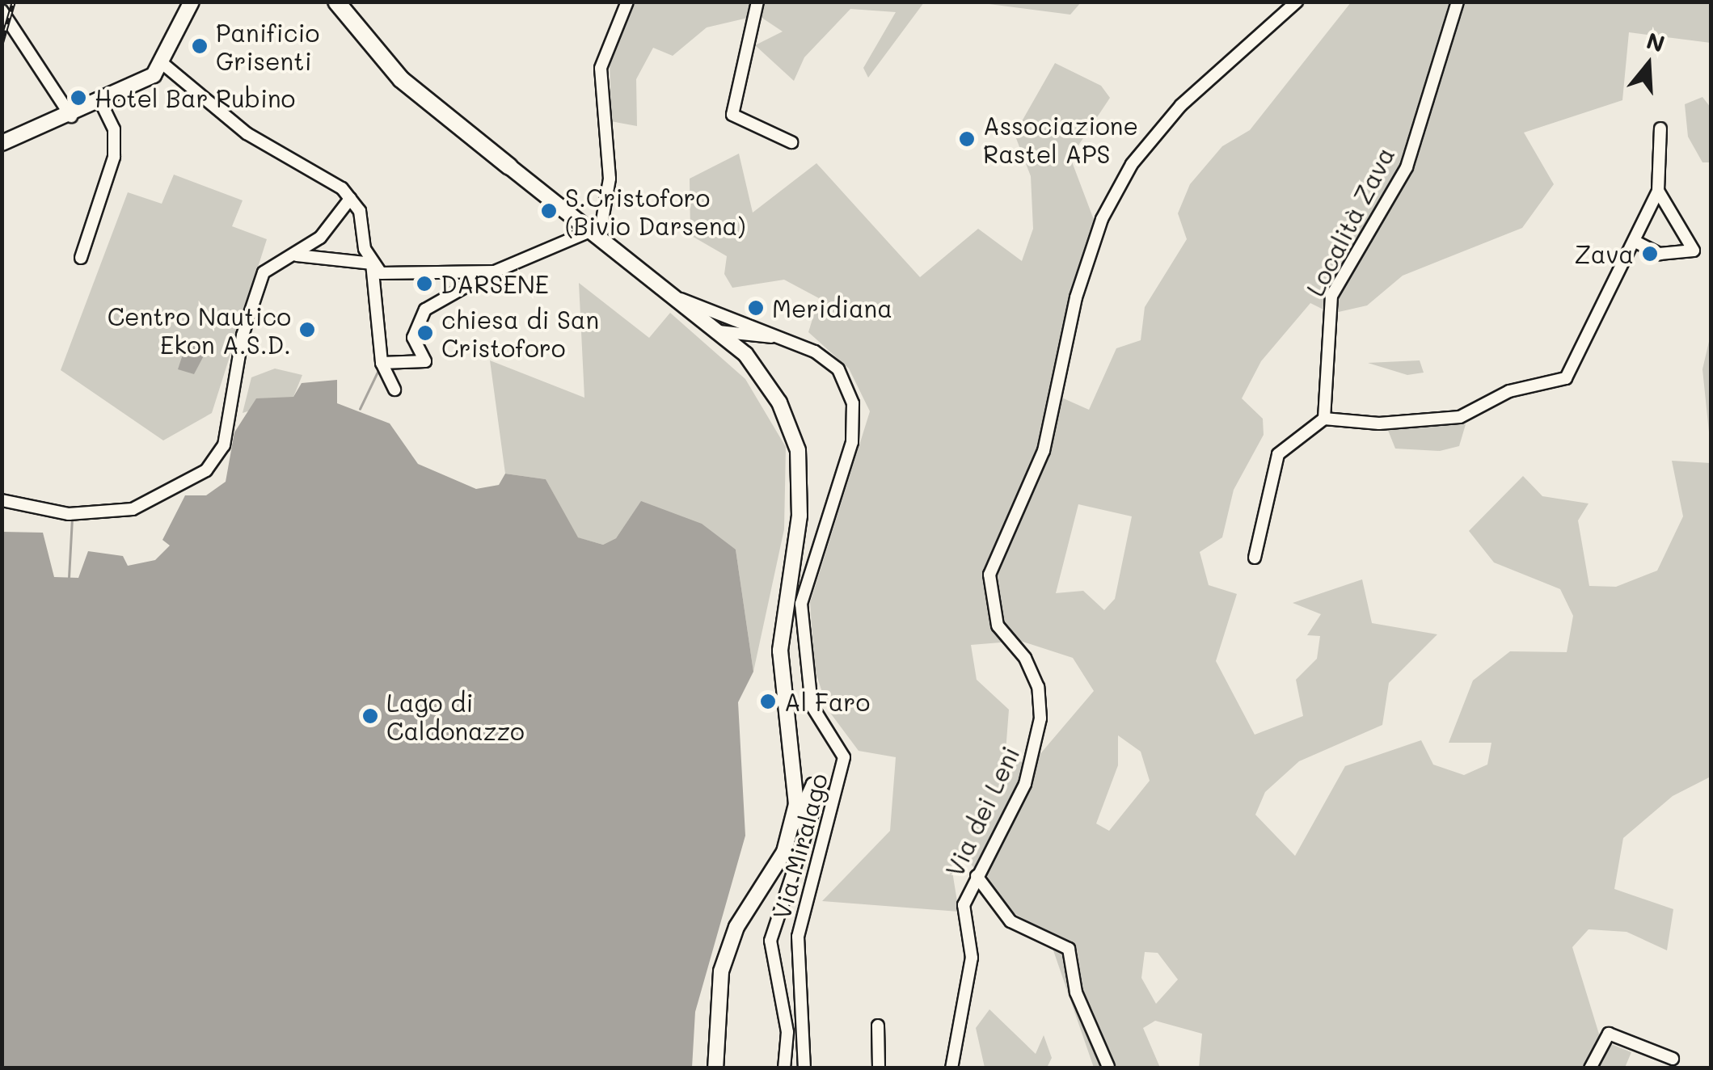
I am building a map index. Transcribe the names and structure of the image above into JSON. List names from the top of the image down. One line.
{"streets":{"street":["Località Zava","Via dei Leni","Via Miralago"]},"places":["Panificio Grisenti","Hotel Bar Rubino","Associazione Rastel APS","S.Cristoforo (Bivio Darsena)","Zava","DARSENE","Meridiana","Centro Nautico Ekon A.S.D.","chiesa di San Cristoforo","Al Faro","Lago di Caldonazzo"],"north":"top"}
